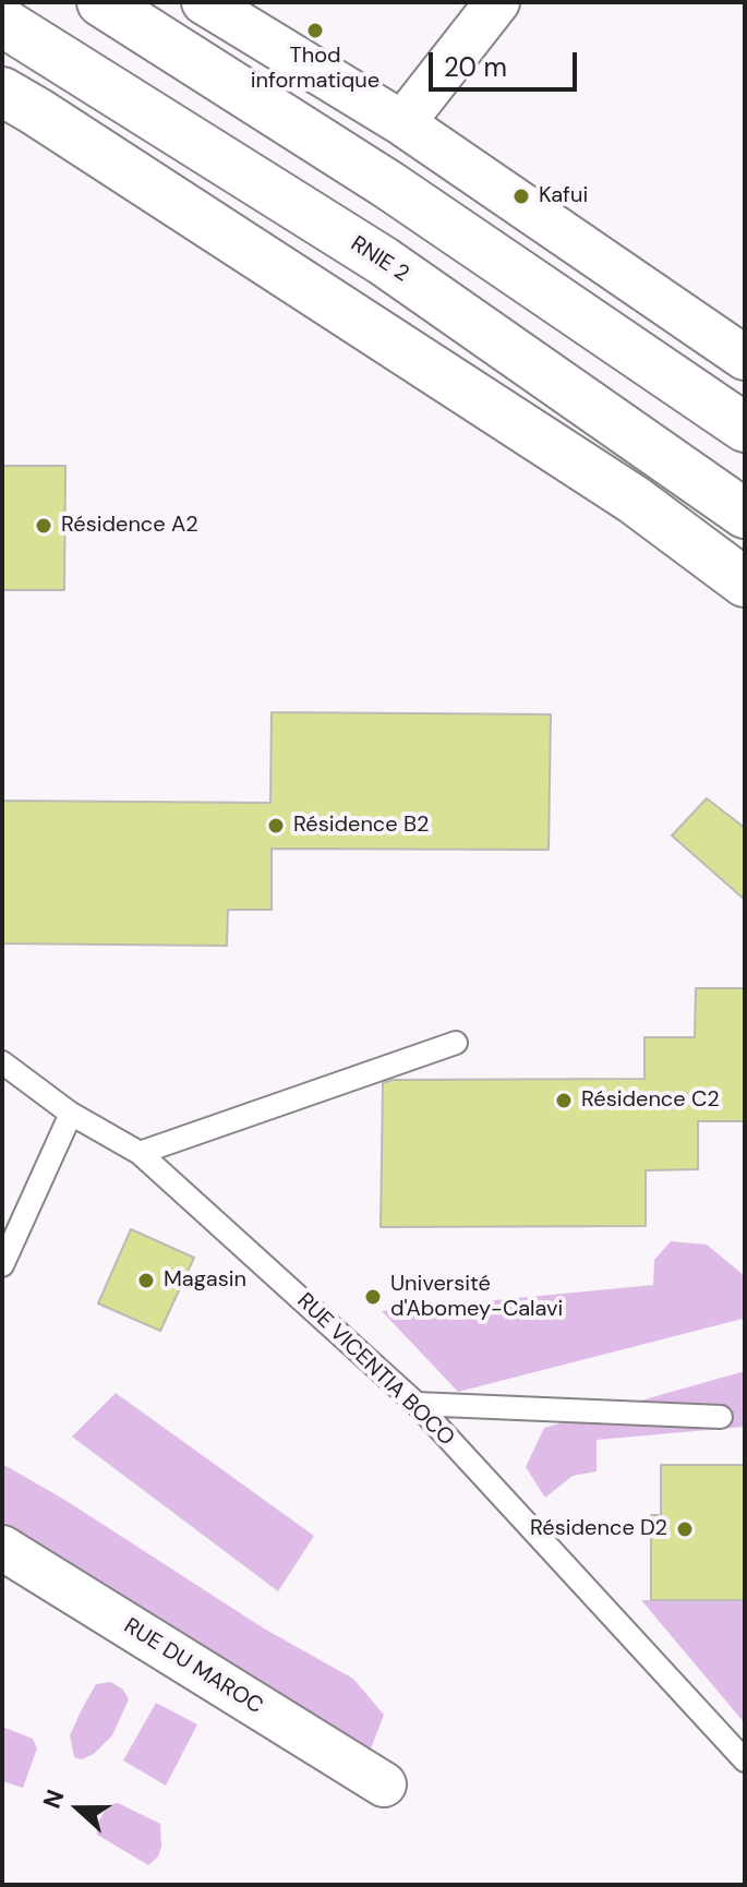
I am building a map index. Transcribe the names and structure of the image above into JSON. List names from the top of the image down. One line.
{"streets":{"main road":["RNIE 2"],"street":["RUE DU MAROC"],"lane":["RUE VICENTIA BOCO"]},"places":["Thod informatique","Kafui","Résidence A2","Résidence B2","Résidence C2","Magasin","Université d'Abomey-Calavi","Résidence D2"],"scale_bar":"20 m","north":"left"}
